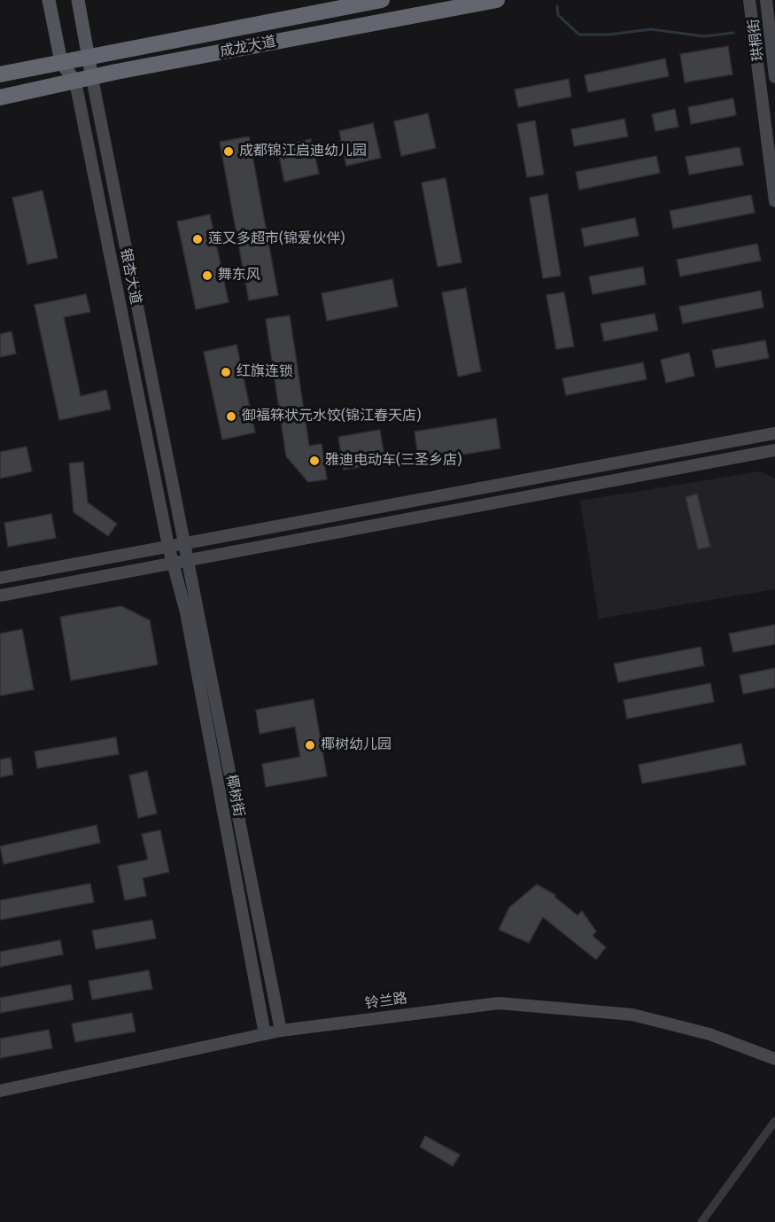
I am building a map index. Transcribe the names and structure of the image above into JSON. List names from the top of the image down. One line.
{"streets":{"highway":["成龙大道"],"main road":["银杏大道"],"street":["珙桐街","椰树街","铃兰路"]},"crossings":[["成龙大道","银杏大道"],["银杏大道","椰树街"],["椰树街","铃兰路"]],"places":["成都锦江启迪幼儿园","莲又多超市(锦爱伙伴)","舞东风","红旗连锁","御福箖状元水饺(锦江春天店)","雅迪电动车(三圣乡店)","椰树幼儿园"]}
